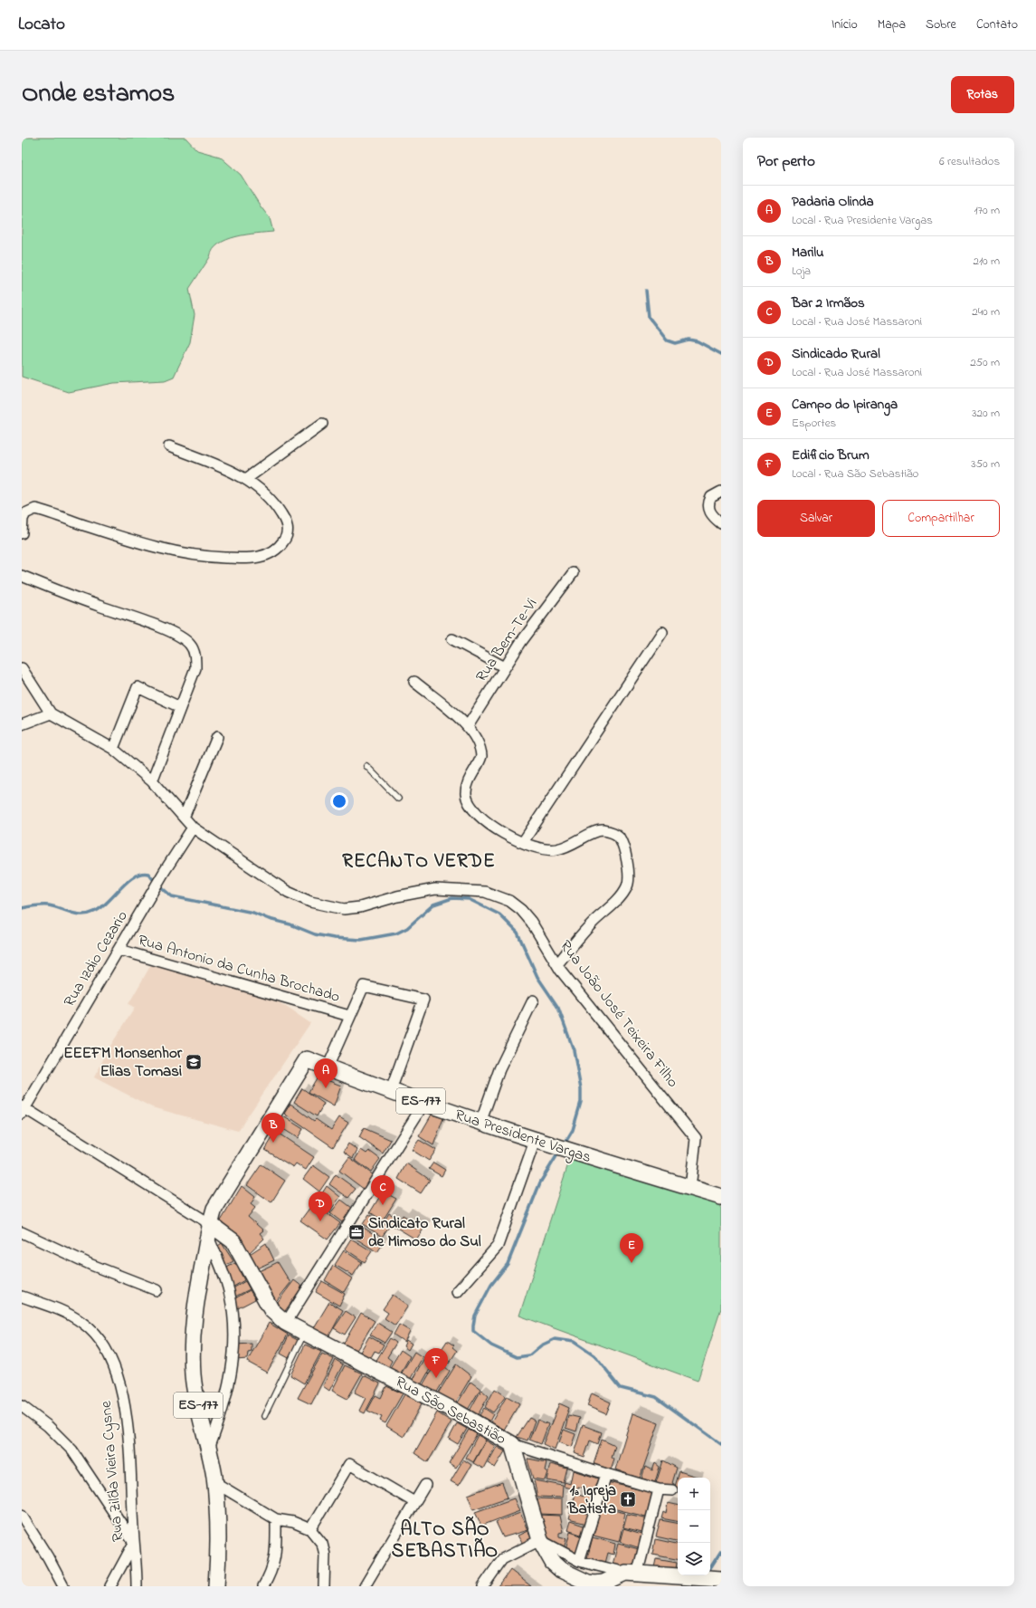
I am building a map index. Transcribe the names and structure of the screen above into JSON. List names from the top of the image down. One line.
{"streets":{"main road":["ES-177","Rua Presidente Vargas","Rua São Sebastião"],"street":["Rua Bem-Te-Vi","Rua Izdio Cezario","Rua Antonio da Cunha Brochado","Rua João José Teixeira Filho","Rua Zilda Vieira Cysne"]},"crossings":[["Rua Izdio Cezario","Rua Antonio da Cunha Brochado"],["Rua Izdio Cezario","Rua João José Teixeira Filho"],["Rua João José Teixeira Filho","Rua Presidente Vargas"],["ES-177","Rua Presidente Vargas"],["ES-177","Rua São Sebastião"],["Rua Presidente Vargas","Rua São Sebastião"]],"districts":["RECANTO VERDE","ALTO SÃO SEBASTIÃO"],"places":{"school or university":["EEEFM Monsenhor Elias Tomasi"],"office":["Sindicato Rural de Mimoso do Sul"],"church":["1ª Igreja Batista"]},"page":{"header":"Locato","nav":["Início","Mapa","Sobre","Contato"],"title":"Onde estamos","buttons":["Rotas",["Salvar","Compartilhar"]],"heading":["Por perto","6 resultados"],"list":[{"mark":"A","name":"Padaria Olinda","note":"Local · Rua Presidente Vargas","value":"170 m"},{"mark":"B","name":"Marilu","note":"Loja","value":"210 m"},{"mark":"C","name":"Bar 2 Irmãos","note":"Local · Rua José Massaroni","value":"240 m"},{"mark":"D","name":"Sindicado Rural","note":"Local · Rua José Massaroni","value":"250 m"},{"mark":"E","name":"Campo do Ipiranga","note":"Esportes","value":"320 m"},{"mark":"F","name":"Edificio Brum","note":"Local · Rua São Sebastião","value":"350 m"}],"pins":["A","B","C","D","E","F"],"map_buttons":["+","−"]}}
